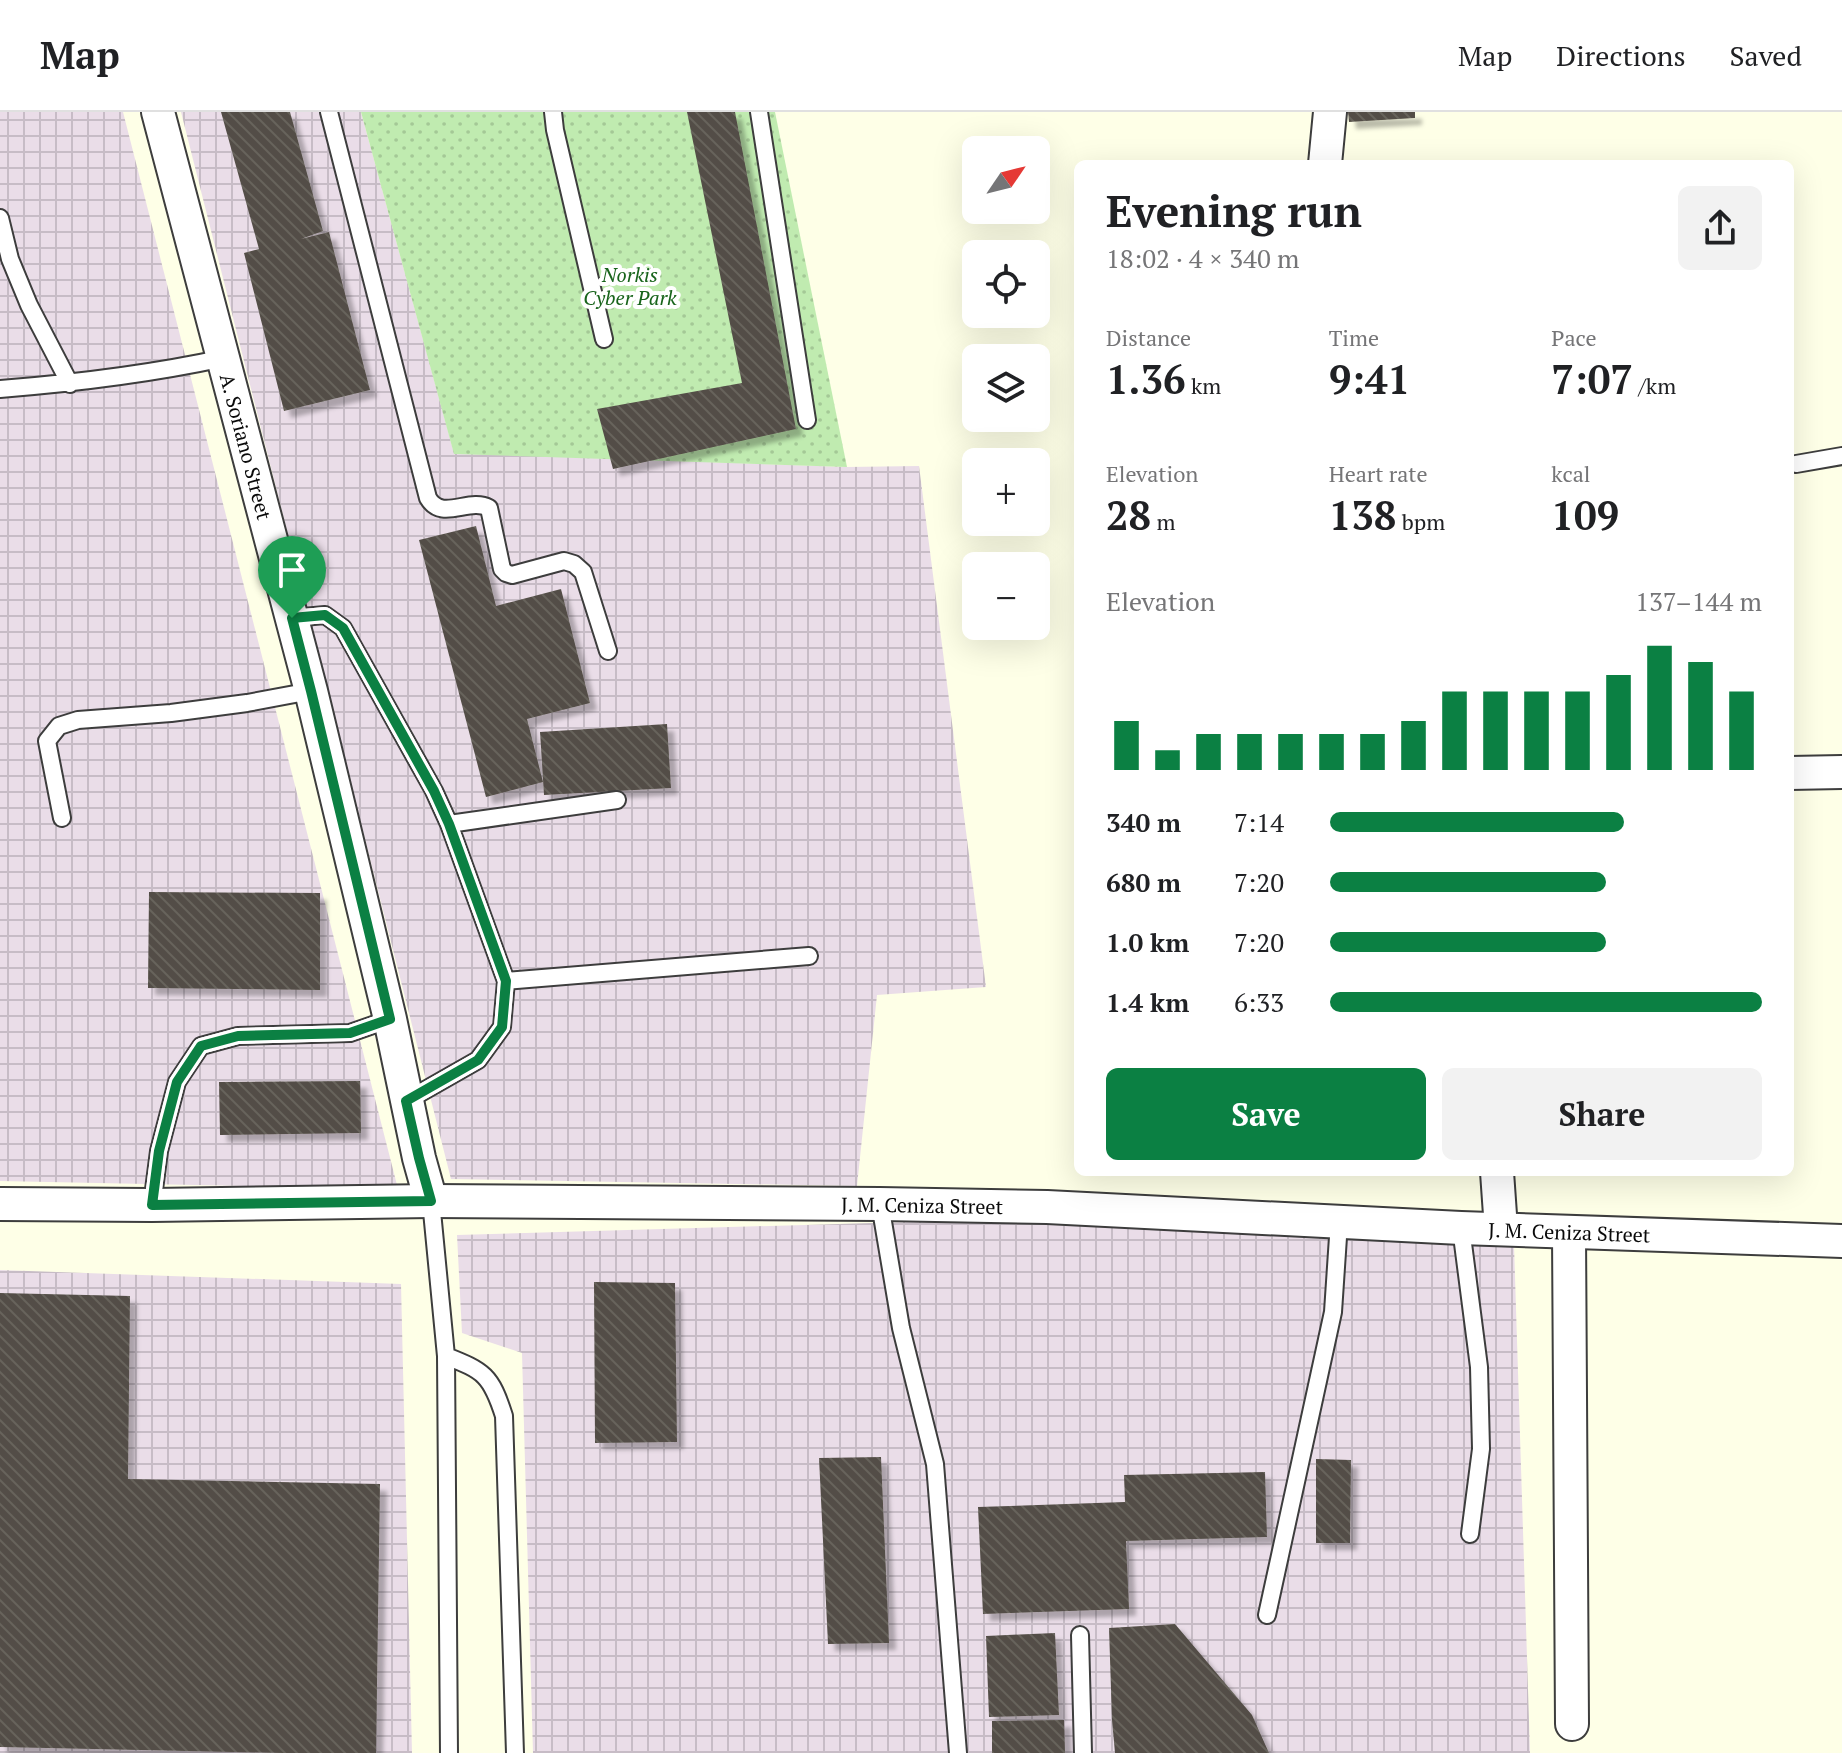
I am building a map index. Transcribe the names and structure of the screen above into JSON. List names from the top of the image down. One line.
{"streets":{"street":["A. Soriano Street","J. M. Ceniza Street"]},"crossings":[["A. Soriano Street","J. M. Ceniza Street"]],"parks":["Norkis Cyber Park"],"north":"top right","page":{"header":"Map","nav":["Map","Directions","Saved"],"map_buttons":["+","−"],"heading":["Evening run","18:02 · 4 × 340 m"],"stats":[["Distance","1.36 km"],["Time","9:41"],["Pace","7:07 /km"],["Elevation","28 m"],["Heart rate","138 bpm"],["kcal","109"]],"chart":["Elevation","137–144 m"],"list":[{"name":"340 m","note":"7:14"},{"name":"680 m","note":"7:20"},{"name":"1.0 km","note":"7:20"},{"name":"1.4 km","note":"6:33"}],"buttons":["Save","Share"]}}
